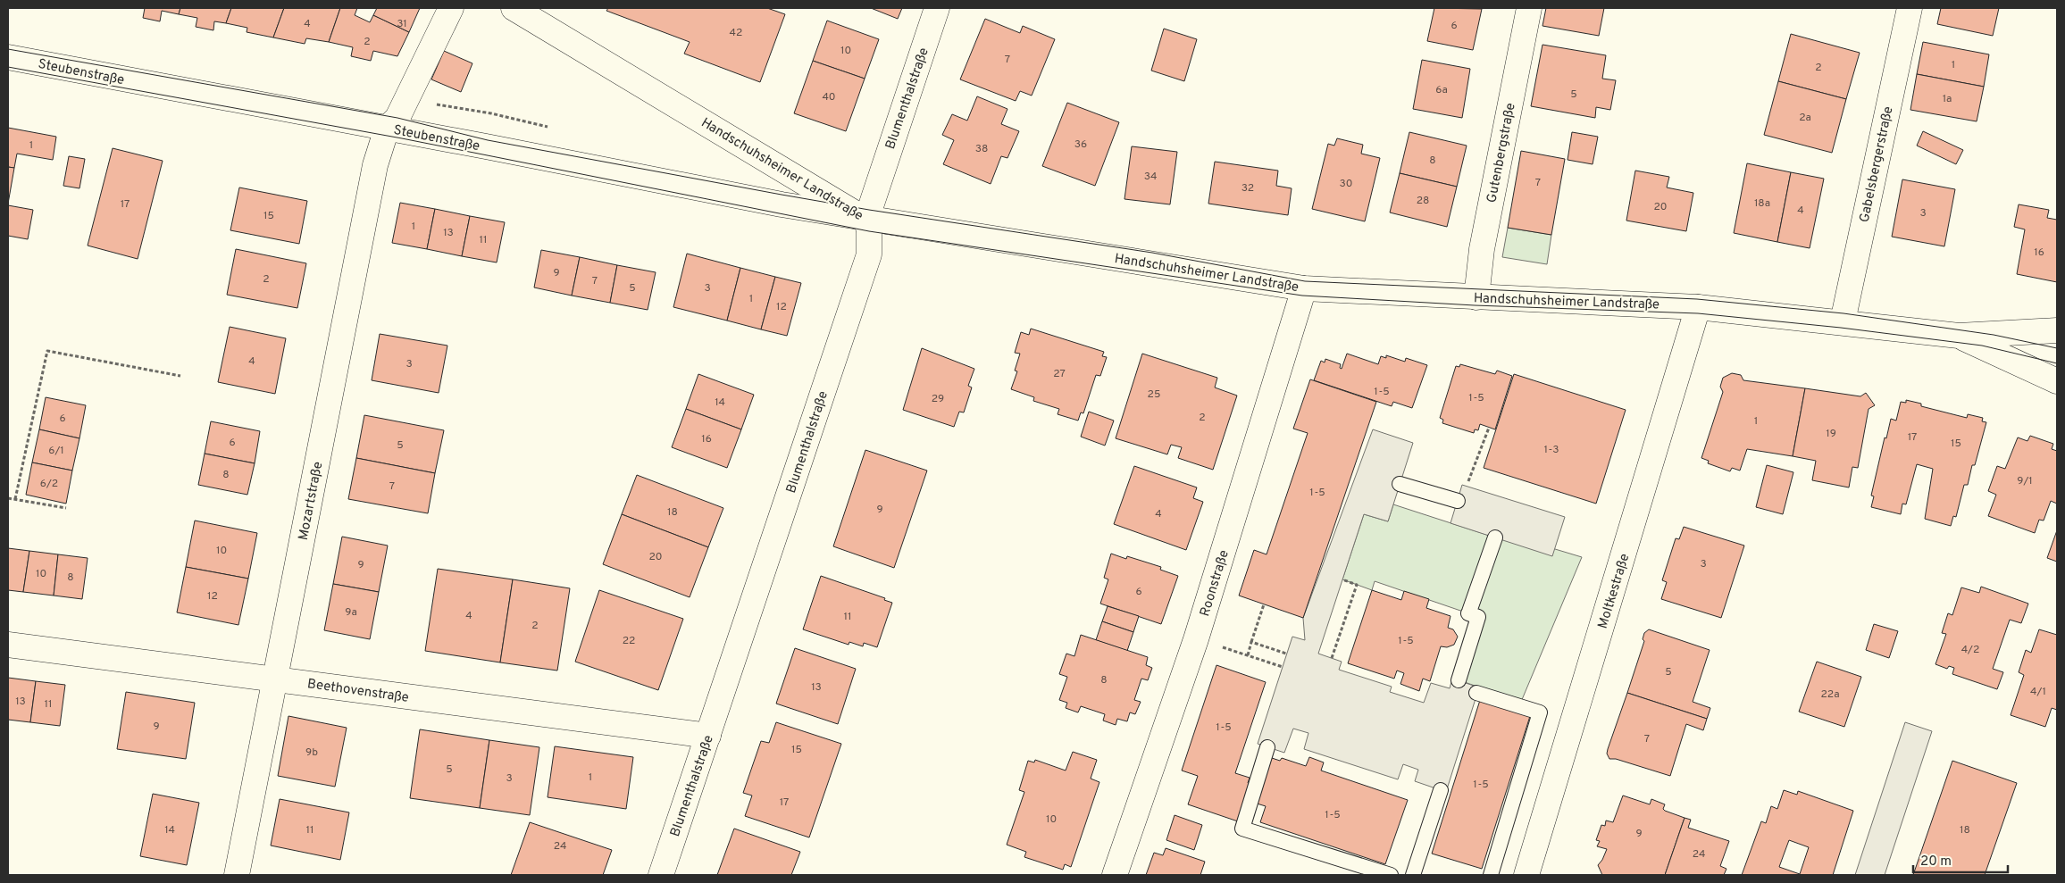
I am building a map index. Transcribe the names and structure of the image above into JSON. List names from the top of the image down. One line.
{"streets":{"street":["Steubenstraße","Blumenthalstraße","Gutenbergstraße","Gabelsbergerstraße","Handschuhsheimer Landstraße","Mozartstraße","Roonstraße","Moltkestraße","Beethovenstraße"]},"crossings":[["Steubenstraße","Blumenthalstraße"],["Steubenstraße","Handschuhsheimer Landstraße"],["Steubenstraße","Mozartstraße"],["Blumenthalstraße","Handschuhsheimer Landstraße"],["Blumenthalstraße","Beethovenstraße"],["Gutenbergstraße","Handschuhsheimer Landstraße"],["Gabelsbergerstraße","Handschuhsheimer Landstraße"],["Handschuhsheimer Landstraße","Roonstraße"],["Handschuhsheimer Landstraße","Moltkestraße"],["Mozartstraße","Beethovenstraße"]],"house_numbers":["4","31","6","42","2","10","7","1","2","6a","5","40","1a","2a","36","1","38","8","34","7","30","32","28","18a","17","20","4","3","15","1","13","11","16","9","2","7","5","3","1","12","4","3","27","1-5","25","1-5","29","14","2","6","1","19","17","16","6","15","5","1-3","6/1","8","9/1","6/2","7","1-5","9","18","4","10","20","3","9","10","8","6","12","9a","4","11","2","22","1-5","4/2","5","8","13","4/1","22a","13","11","9","1-5","7","15","9b","5","1","3","1-5","17","1-5","10","14","11","18","9","24","24"],"scale_bar":"20 m"}
